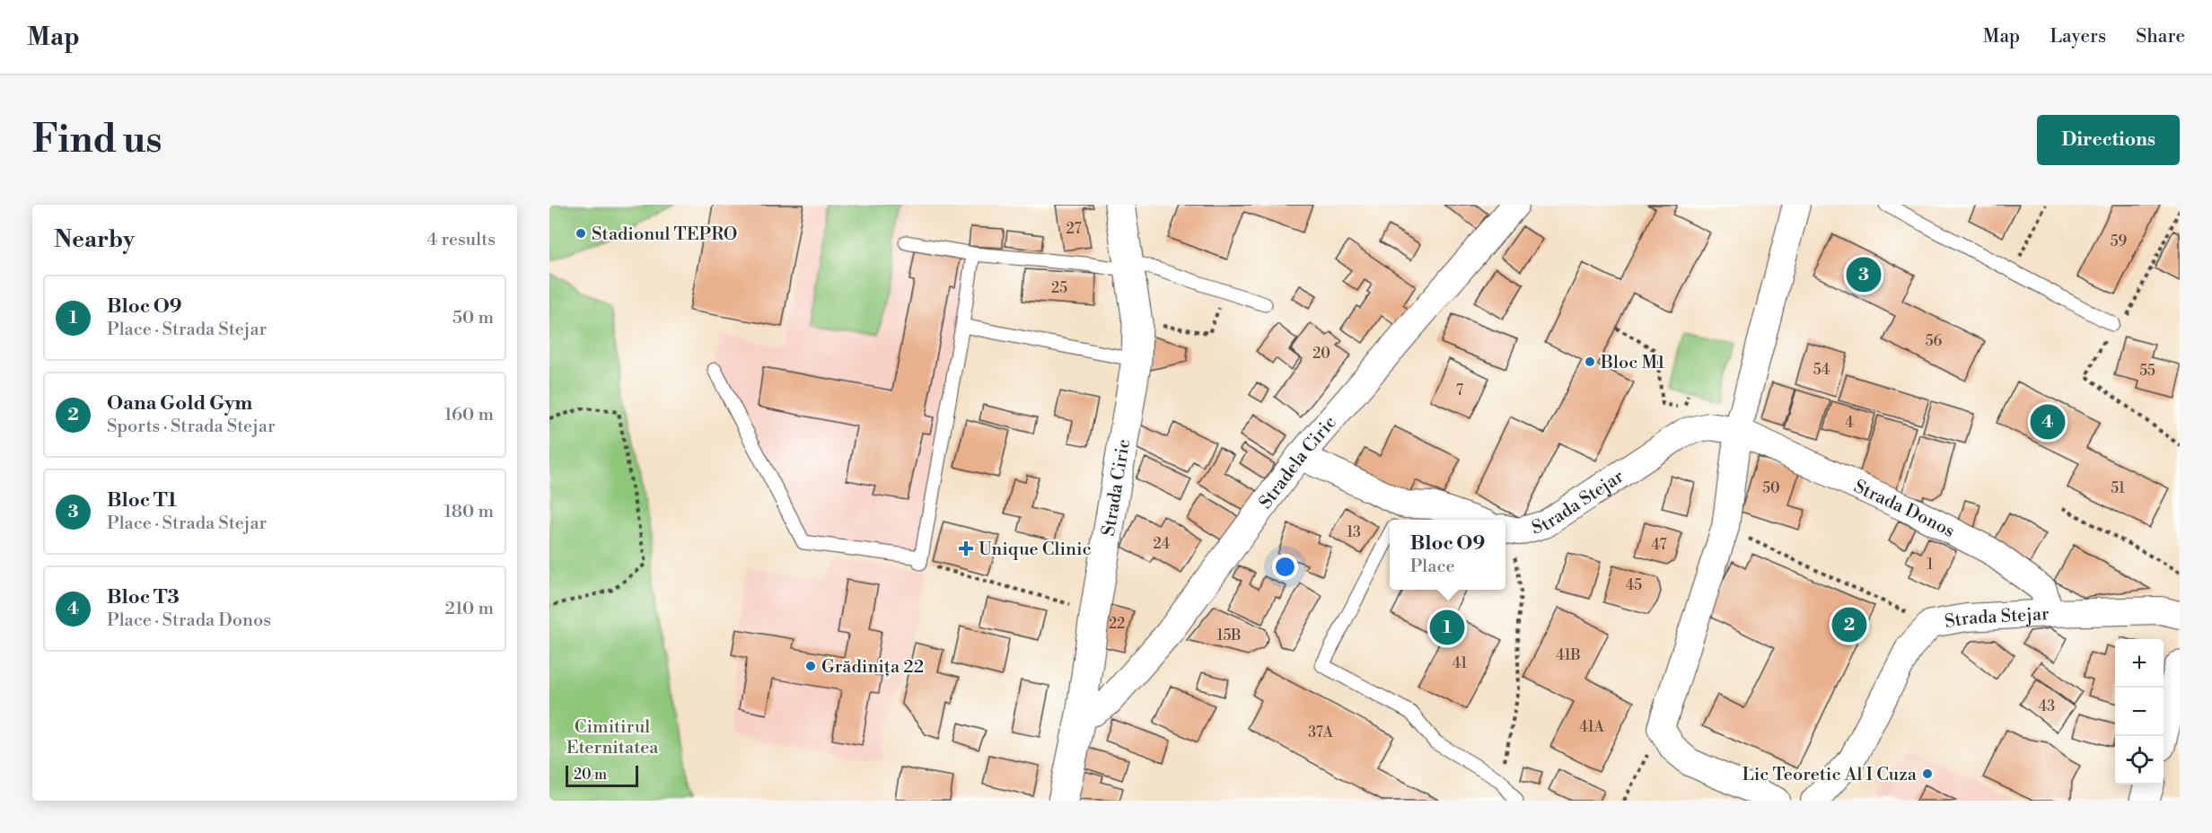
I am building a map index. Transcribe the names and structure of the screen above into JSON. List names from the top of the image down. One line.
{"streets":{"street":["Stradela Ciric","Strada Ciric","Strada Stejar","Strada Donos"]},"crossings":[["Stradela Ciric","Strada Ciric"],["Stradela Ciric","Strada Stejar"],["Strada Stejar","Strada Donos"]],"parks":["Cimitirul Eternitatea"],"places":{"other":["Stadionul TEPRO","Bloc M1","Grădinița 22","Lic Teoretic Al I Cuza"],"health":["Unique Clinic"]},"house_numbers":["27","59","25","56","20","54","55","7","4","50","51","13","24","47","1","45","22","15B","41B","41","43","41A","37A"],"scale_bar":"20 m","page":{"header":"Map","nav":["Map","Layers","Share"],"buttons":"Directions","title":"Find us","heading":["Nearby","4 results"],"pins":["3","4","2","1"],"list":[{"mark":"1","name":"Bloc O9","note":"Place · Strada Stejar","value":"50 m"},{"mark":"2","name":"Oana Gold Gym","note":"Sports · Strada Stejar","value":"160 m"},{"mark":"3","name":"Bloc T1","note":"Place · Strada Stejar","value":"180 m"},{"mark":"4","name":"Bloc T3","note":"Place · Strada Donos","value":"210 m"}],"popup":["Bloc O9","Place"],"map_buttons":["+","−"],"scale":"20 m"}}
